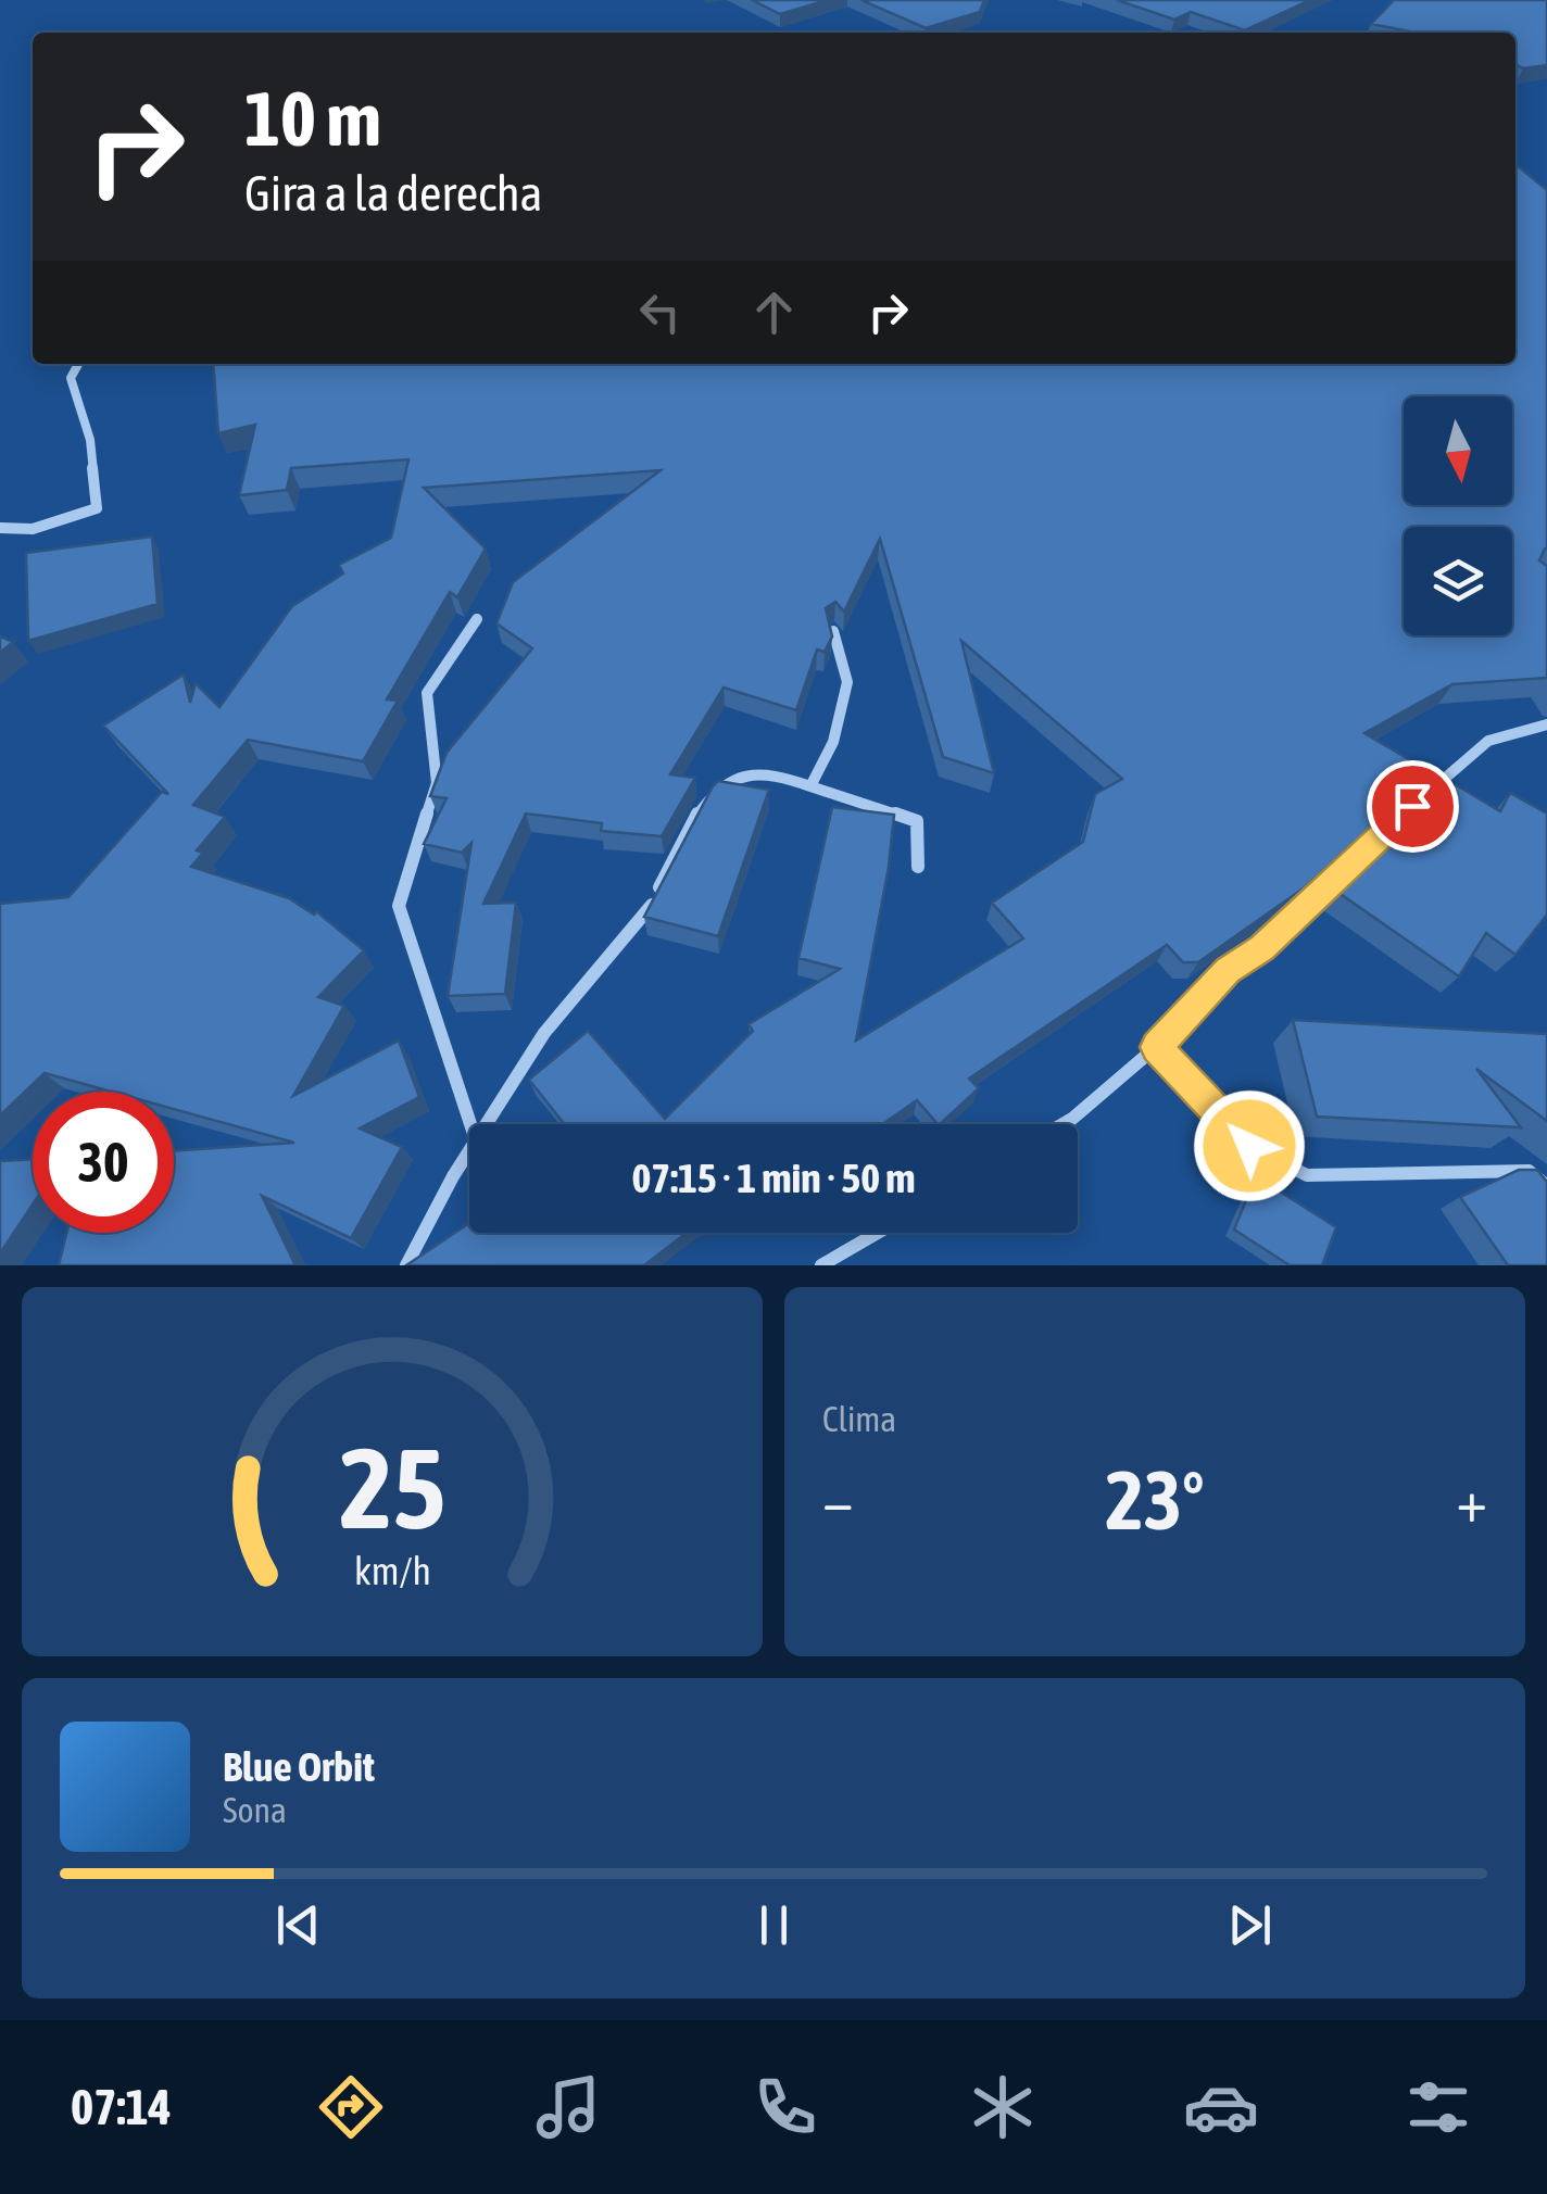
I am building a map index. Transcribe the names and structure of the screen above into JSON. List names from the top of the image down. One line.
{"north":"bottom","page":{"turn":["10 m","Gira a la derecha"],"limit":"30","trip":"07:15 · 1 min · 50 m","tile":"Clima","heat":["−","23°","+"],"song":["Blue Orbit","Sona"],"tabs":"07:14","gauge":["25","km/h"]}}
